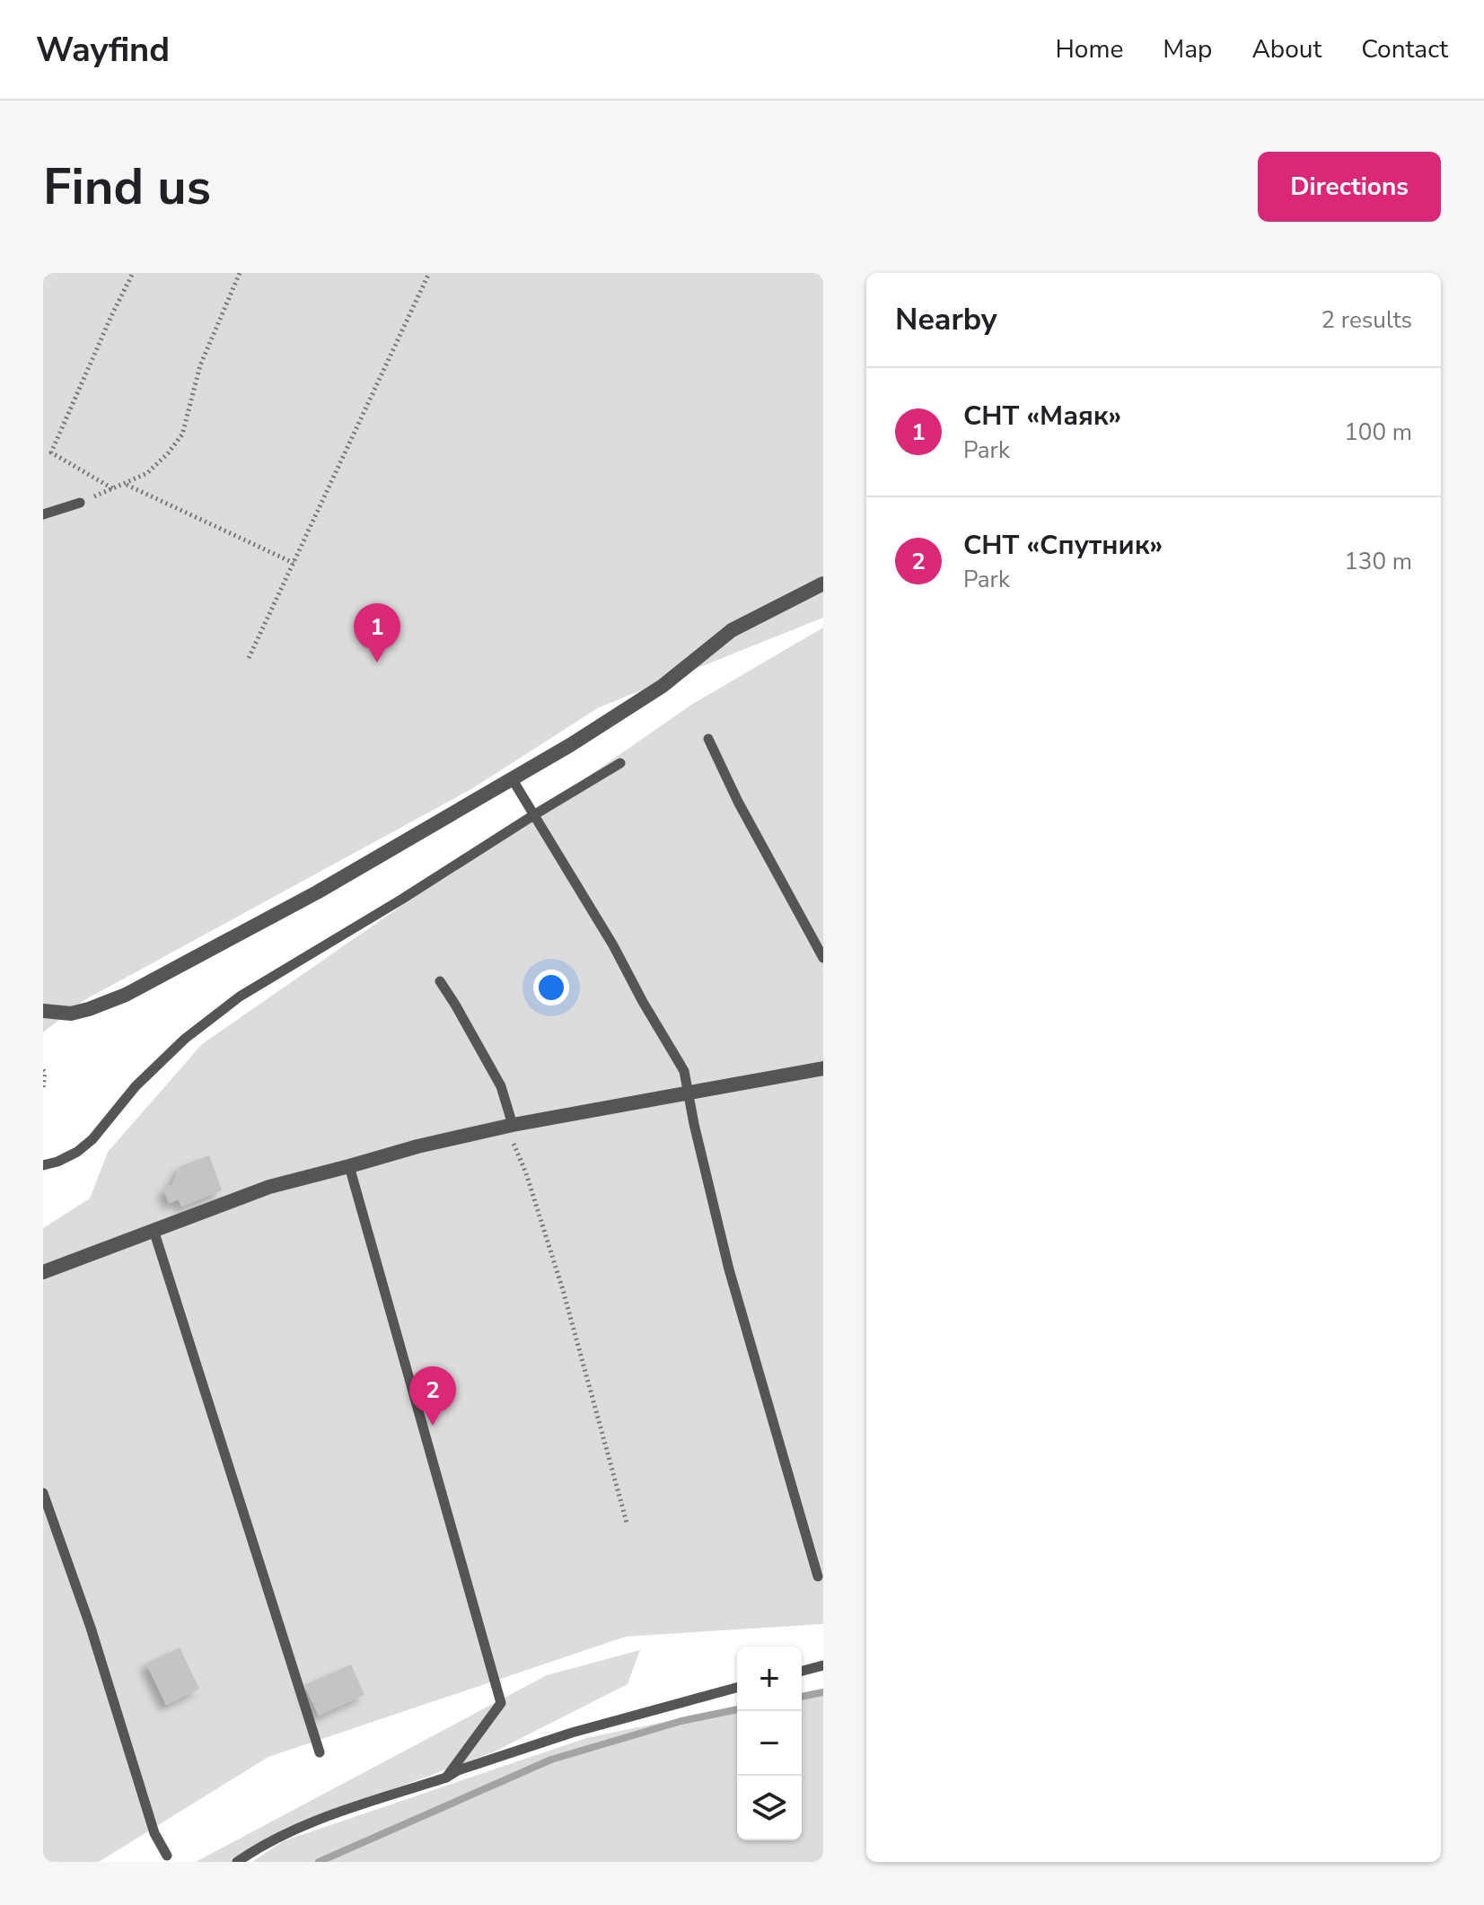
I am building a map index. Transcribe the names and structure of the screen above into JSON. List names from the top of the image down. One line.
{"page":{"header":"Wayfind","nav":["Home","Map","About","Contact"],"buttons":"Directions","title":"Find us","heading":["Nearby","2 results"],"list":[{"mark":"1","name":"СНТ «Маяк»","note":"Park","value":"100 m"},{"mark":"2","name":"СНТ «Спутник»","note":"Park","value":"130 m"}],"pins":["1","2"],"map_buttons":["+","−"]}}
